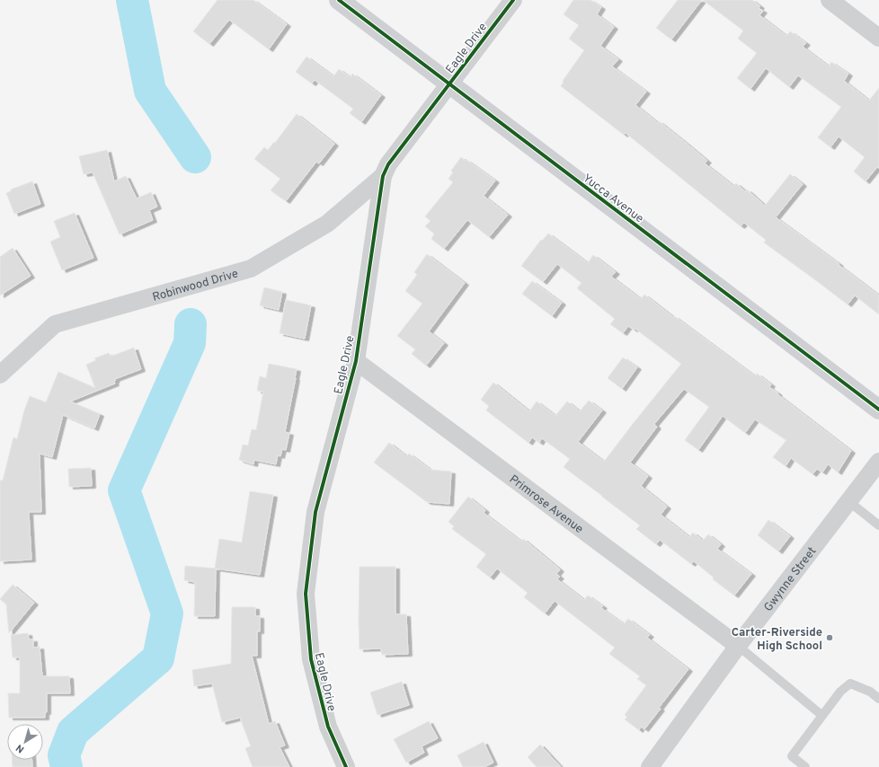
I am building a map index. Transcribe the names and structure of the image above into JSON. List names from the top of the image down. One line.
{"streets":{"street":["Eagle Drive","Yucca Avenue","Robinwood Drive","Primrose Avenue","Gwynne Street"]},"crossings":[["Eagle Drive","Yucca Avenue"],["Eagle Drive","Robinwood Drive"],["Eagle Drive","Primrose Avenue"],["Primrose Avenue","Gwynne Street"]],"places":["Carter-Riverside High School"],"north":"bottom left"}
